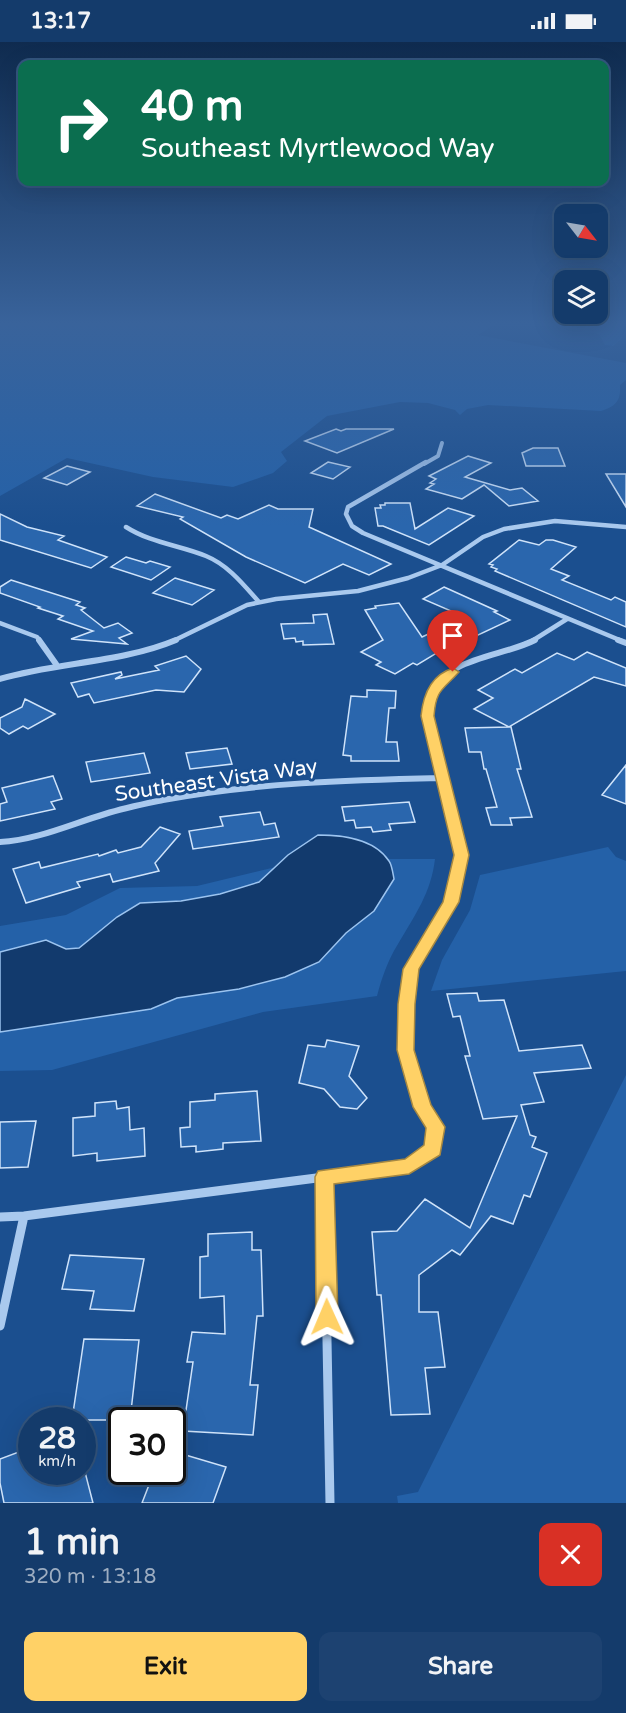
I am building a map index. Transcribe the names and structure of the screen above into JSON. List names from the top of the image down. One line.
{"streets":{"street":["Southeast Vista Way"]},"north":"bottom right","page":{"status":"13:17","turn":["40 m","Southeast Myrtlewood Way"],"speed":"28 km/h","limit":"30","heading":["1 min","320 m · 13:18"],"buttons":["Exit","Share"]}}
